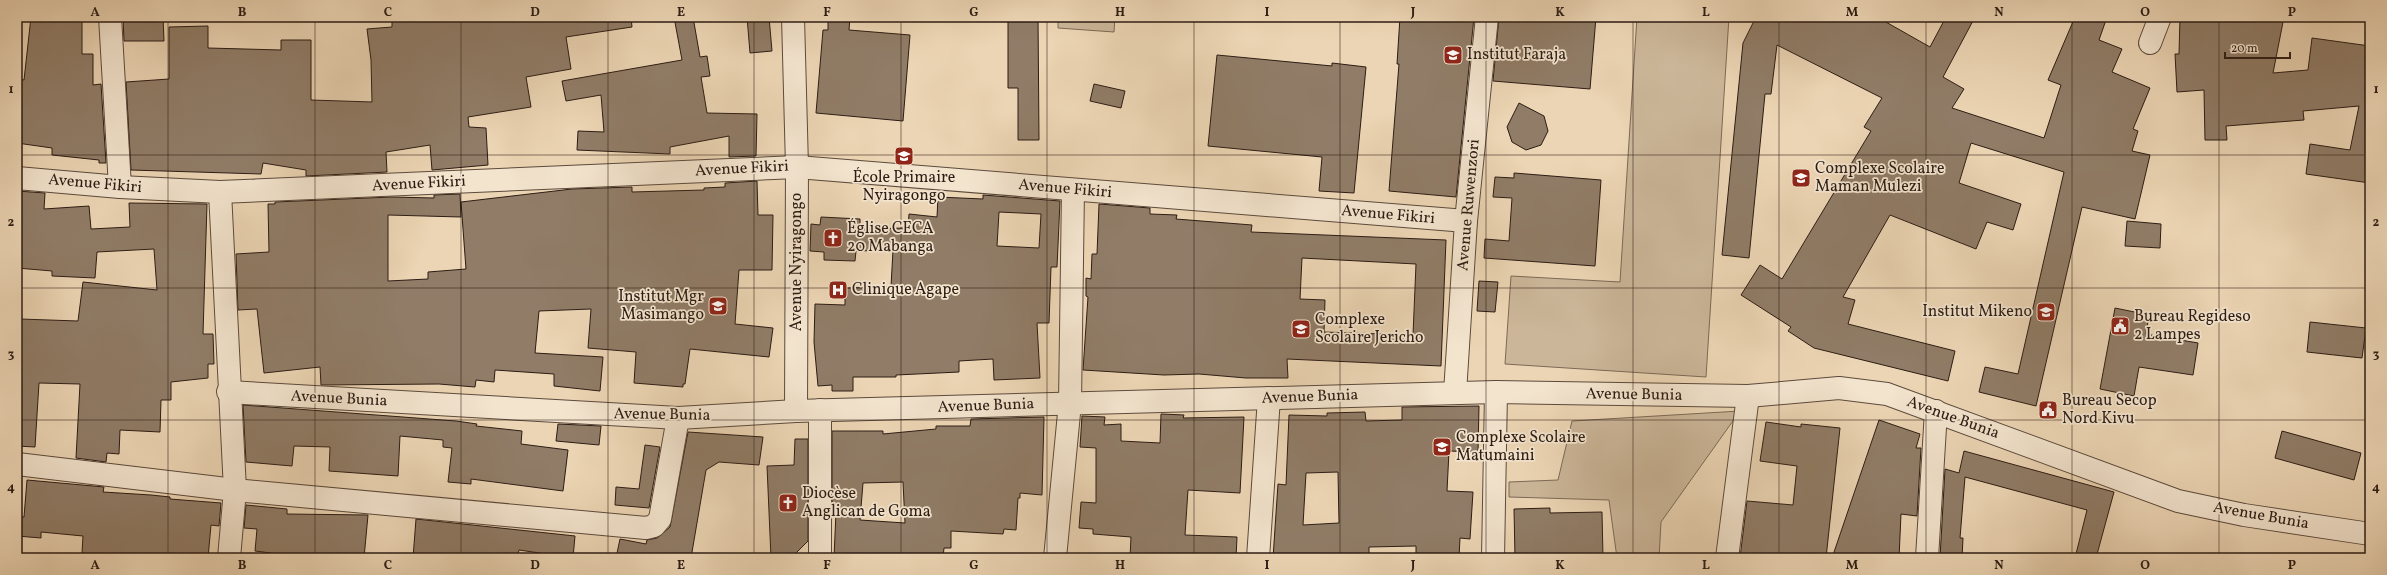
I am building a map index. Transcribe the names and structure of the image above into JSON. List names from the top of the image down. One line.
{"streets":{"street":["Avenue Fikiri","Avenue Ruwenzori","Avenue Nyiragongo","Avenue Bunia"]},"crossings":[["Avenue Fikiri","Avenue Ruwenzori"],["Avenue Fikiri","Avenue Nyiragongo"],["Avenue Ruwenzori","Avenue Bunia"],["Avenue Nyiragongo","Avenue Bunia"]],"places":{"school or university":["Institut Faraja","École Primaire Nyiragongo","Complexe Scolaire Maman Mulezi","Institut Mgr Masimango","Institut Mikeno","Complexe Scolaire Jericho","Complexe Scolaire Matumaini"],"church":["Église CECA 20 Mabanga","Diocèse Anglican de Goma"],"hospital":["Clinique Agape"],"public building":["Bureau Regideso 2 Lampes","Bureau Secop Nord Kivu"]},"scale_bar":"20 m","grid":{"columns":["A","B","C","D","E","F","G","H","I","J","K","L","M","N","O","P"],"rows":["1","2","3","4"]}}
